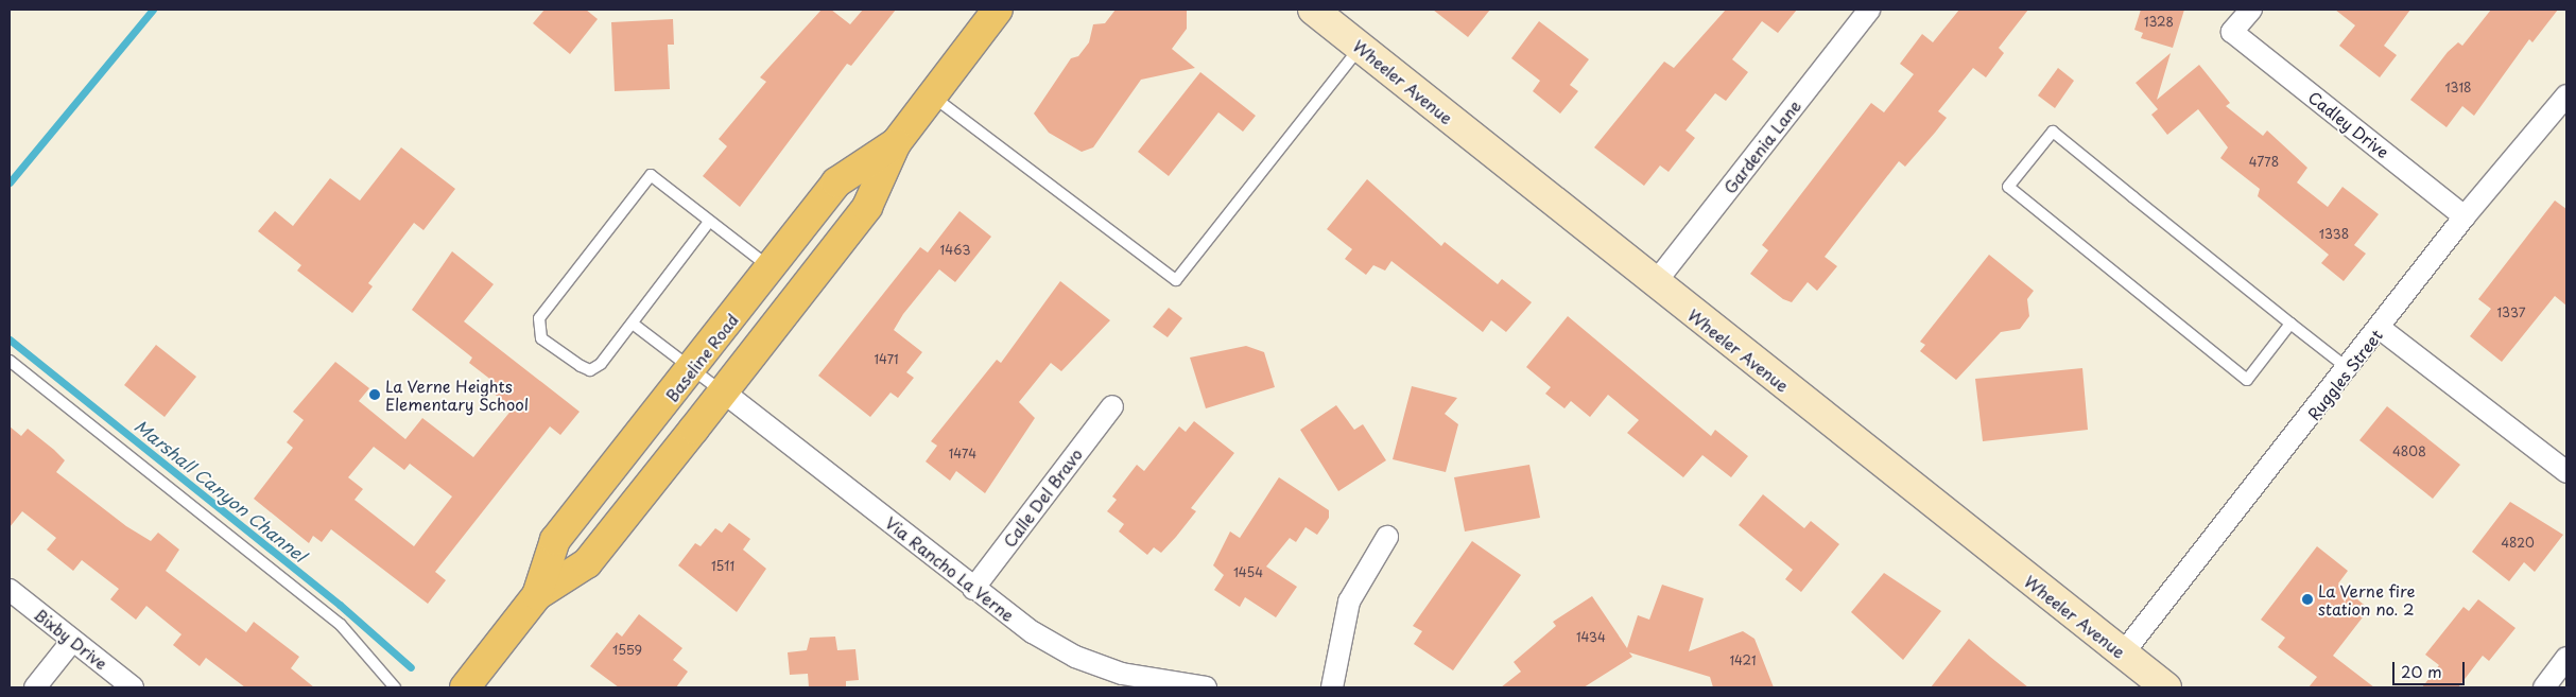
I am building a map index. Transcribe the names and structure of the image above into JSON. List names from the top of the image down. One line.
{"streets":{"main road":["Wheeler Avenue","Baseline Road"],"street":["Cadley Drive","Gardenia Lane","Ruggles Street","Calle Del Bravo","Via Rancho La Verne","Bixby Drive"]},"crossings":[["Wheeler Avenue","Gardenia Lane"],["Wheeler Avenue","Ruggles Street"],["Cadley Drive","Ruggles Street"],["Baseline Road","Via Rancho La Verne"],["Calle Del Bravo","Via Rancho La Verne"]],"water":["Marshall Canyon Channel"],"places":["La Verne Heights Elementary School","La Verne fire station no. 2"],"house_numbers":["1328","1318","4778","1338","1463","1337","1471","4808","1474","4820","1511","1454","1434","1559","1421"],"scale_bar":"20 m"}
